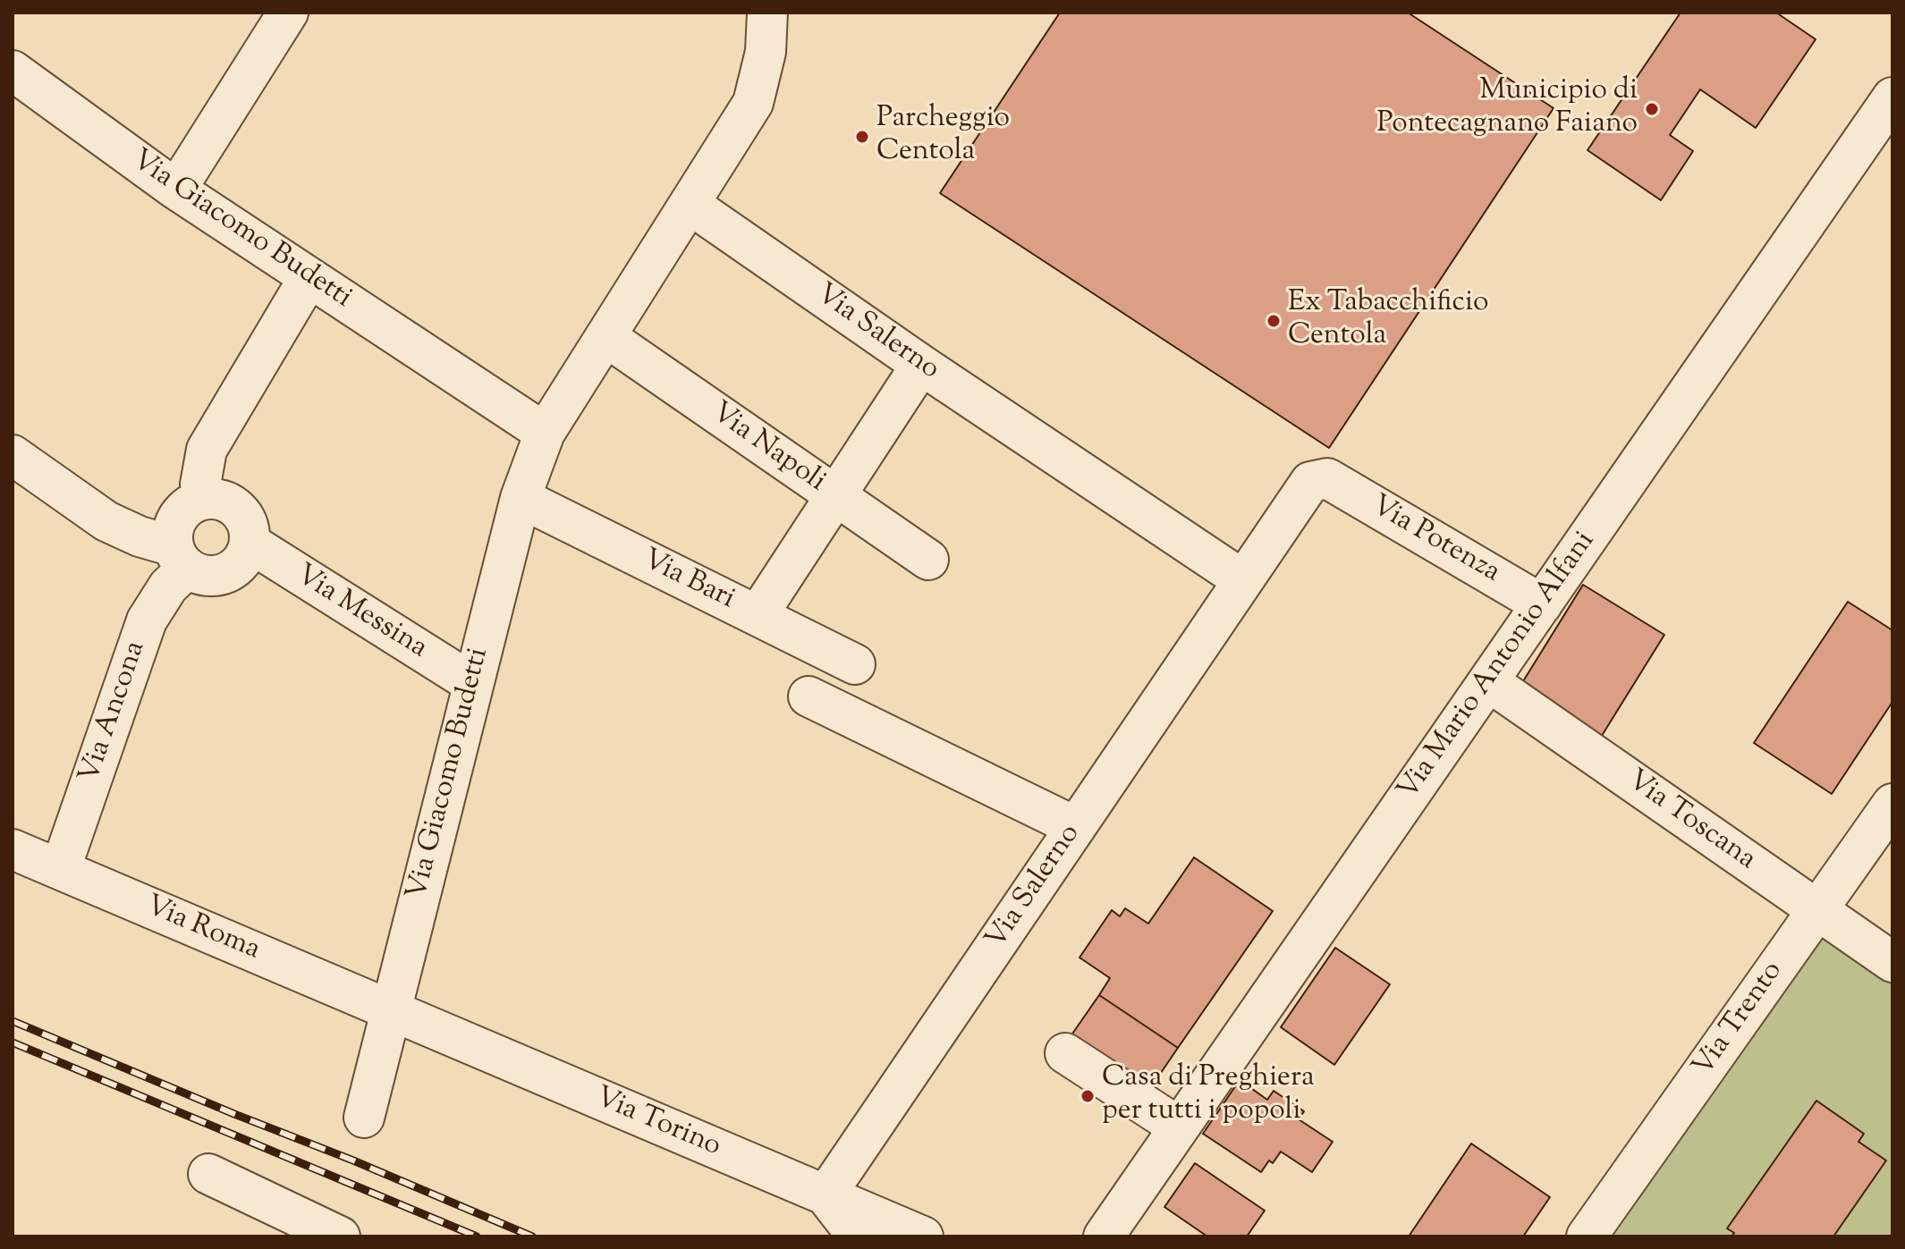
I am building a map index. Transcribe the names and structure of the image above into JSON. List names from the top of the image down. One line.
{"streets":{"street":["Via Giacomo Budetti","Via Salerno","Via Napoli","Via Potenza","Via Bari","Via Messina","Via Mario Antonio Alfani","Via Ancona","Via Toscana","Via Roma","Via Trento","Via Torino"]},"crossings":[["Via Giacomo Budetti","Via Salerno"],["Via Giacomo Budetti","Via Napoli"],["Via Giacomo Budetti","Via Bari"],["Via Giacomo Budetti","Via Messina"],["Via Giacomo Budetti","Via Roma"],["Via Giacomo Budetti","Via Torino"],["Via Salerno","Via Potenza"],["Via Salerno","Via Torino"],["Via Potenza","Via Mario Antonio Alfani"],["Via Messina","Via Ancona"],["Via Mario Antonio Alfani","Via Toscana"],["Via Ancona","Via Roma"],["Via Toscana","Via Trento"],["Via Roma","Via Torino"]],"places":["Municipio di Pontecagnano Faiano","Parcheggio Centola","Ex Tabacchificio Centola","Casa di Preghiera per tutti i popoli"]}
